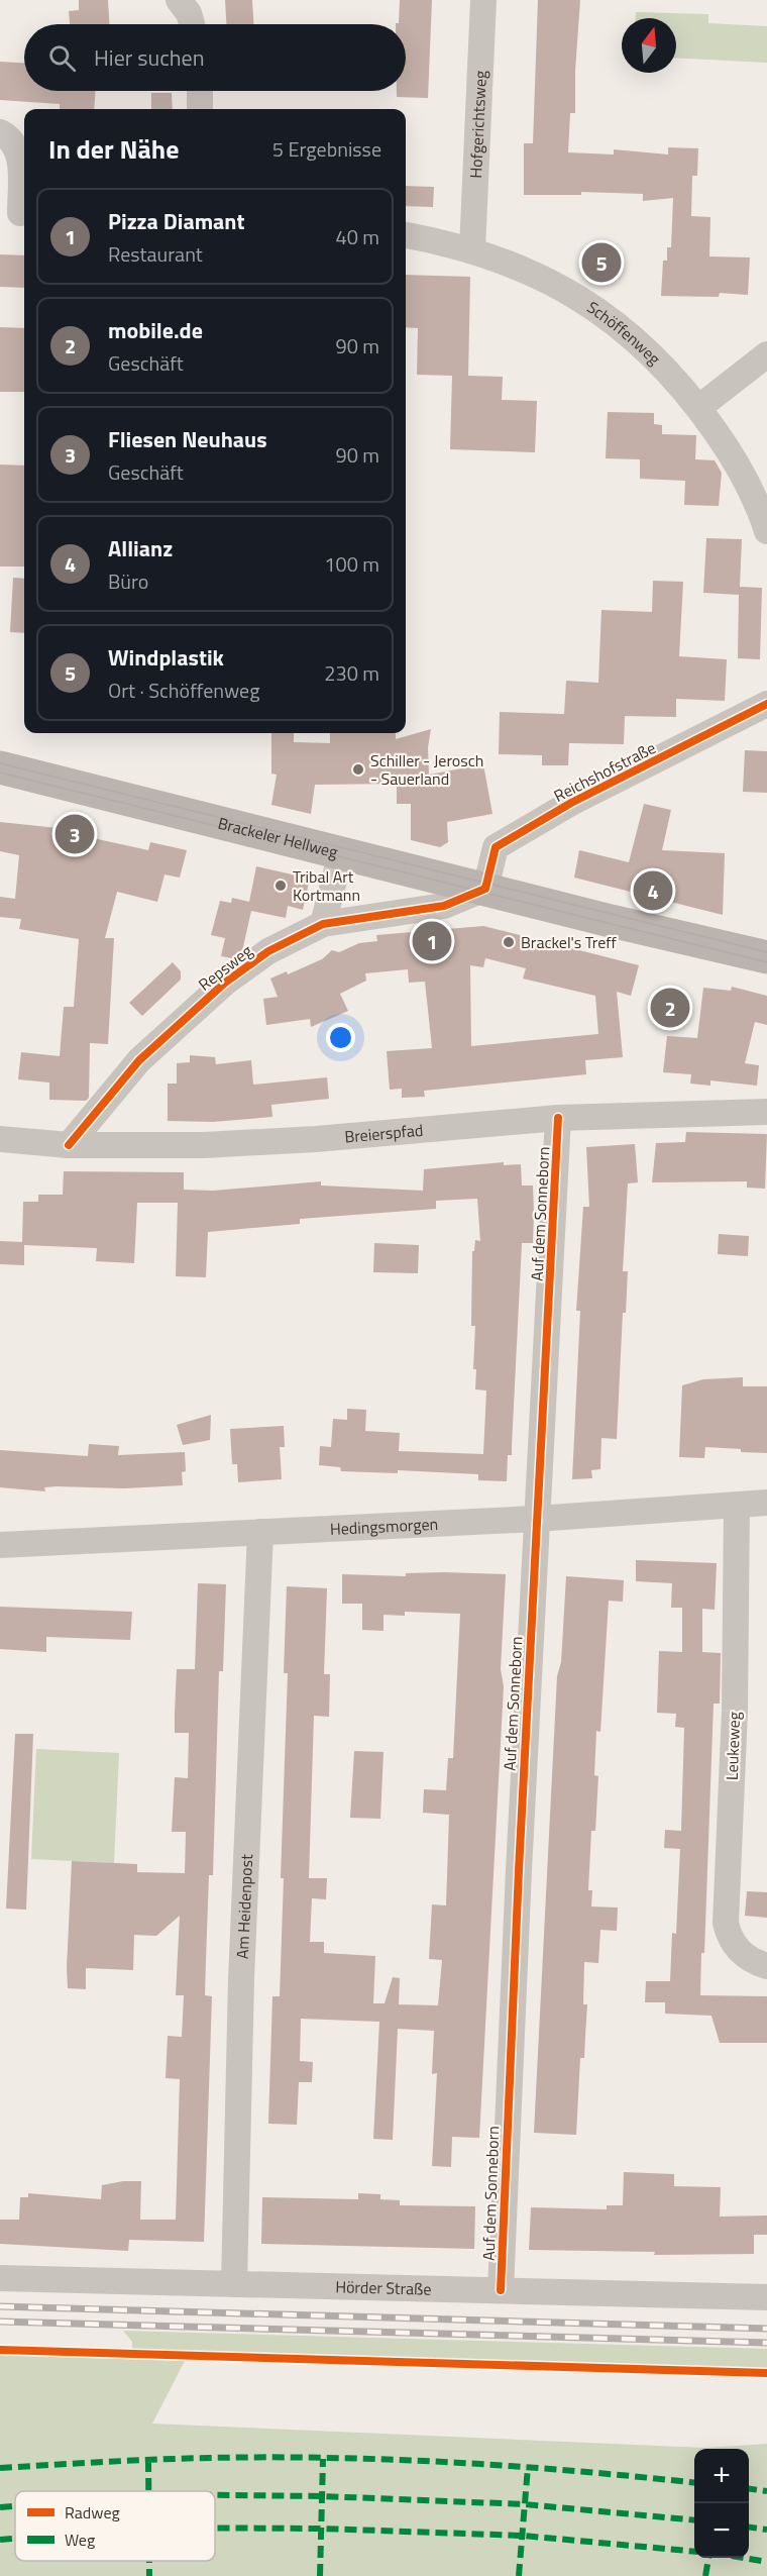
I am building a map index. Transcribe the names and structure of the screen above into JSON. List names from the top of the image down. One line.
{"streets":{"main road":["Brackeler Hellweg"],"street":["Hofgerichtsweg","Schöffenweg","Reichshofstraße","Repsweg","Breierspfad","Auf dem Sonneborn","Hedingsmorgen","Leukeweg","Am Heidenpost","Hörder Straße"]},"crossings":[["Hofgerichtsweg","Schöffenweg"],["Reichshofstraße","Brackeler Hellweg"],["Reichshofstraße","Repsweg"],["Brackeler Hellweg","Repsweg"],["Repsweg","Breierspfad"],["Breierspfad","Auf dem Sonneborn"],["Auf dem Sonneborn","Hedingsmorgen"],["Auf dem Sonneborn","Hörder Straße"],["Hedingsmorgen","Leukeweg"],["Hedingsmorgen","Am Heidenpost"],["Am Heidenpost","Hörder Straße"]],"places":["Schiller - Jerosch - Sauerland","Tribal Art Kortmann","Brackel's Treff"],"legend":["Radweg","Weg"],"north":"top","page":{"search":"Hier suchen","heading":["In der Nähe","5 Ergebnisse"],"list":[{"mark":"1","name":"Pizza Diamant","note":"Restaurant","value":"40 m"},{"mark":"2","name":"mobile.de","note":"Geschäft","value":"90 m"},{"mark":"3","name":"Fliesen Neuhaus","note":"Geschäft","value":"90 m"},{"mark":"4","name":"Allianz","note":"Büro","value":"100 m"},{"mark":"5","name":"Windplastik","note":"Ort · Schöffenweg","value":"230 m"}],"pins":["5","3","4","1","2"],"map_buttons":["+","−"]}}
